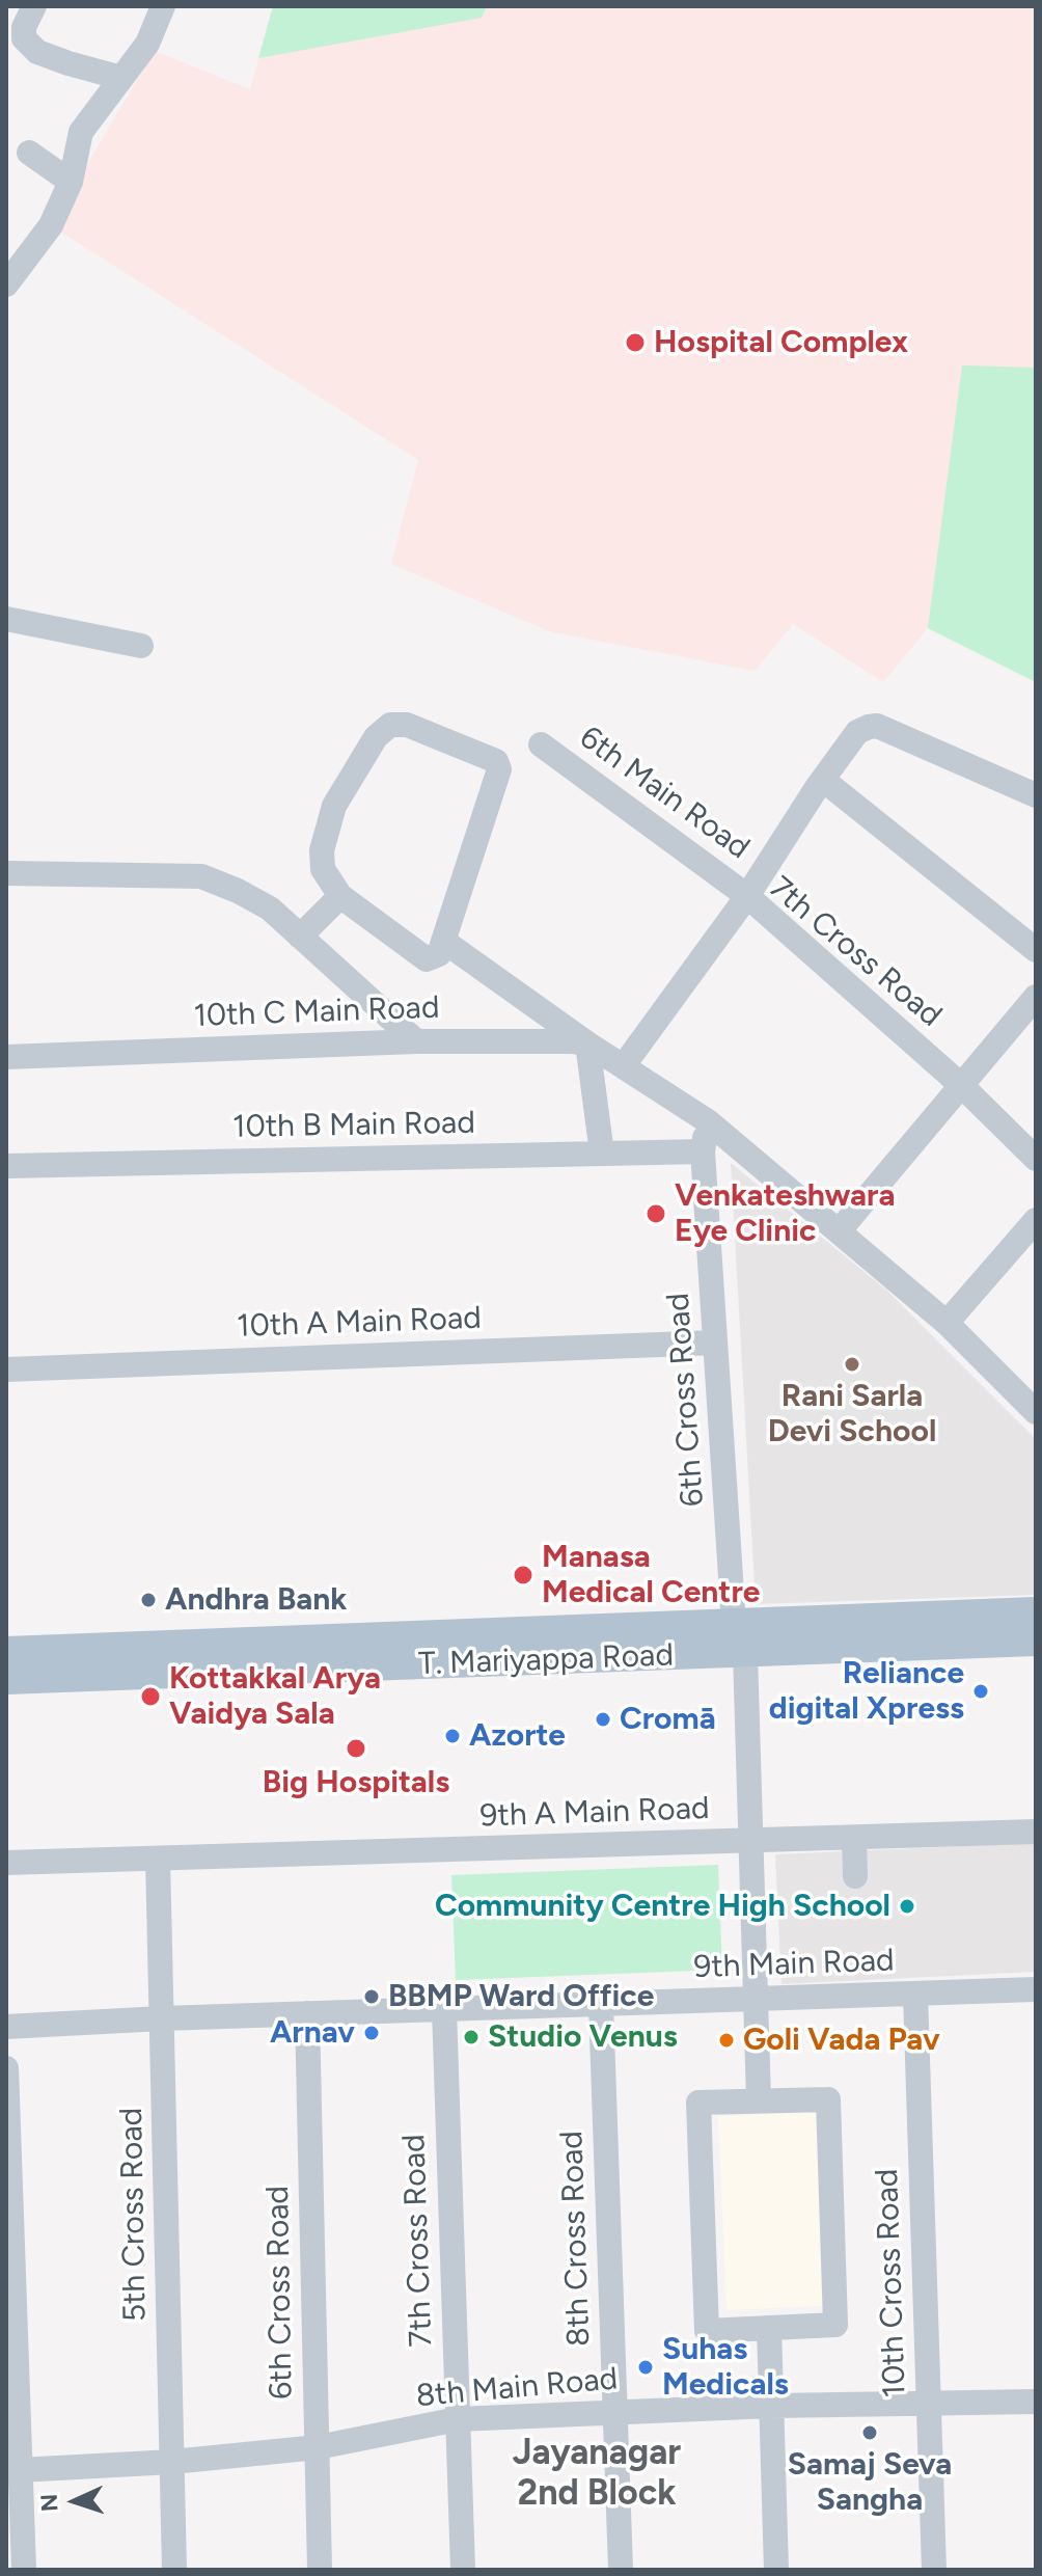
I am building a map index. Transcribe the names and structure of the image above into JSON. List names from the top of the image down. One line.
{"streets":{"main road":["T. Mariyappa Road"],"street":["6th Main Road","7th Cross Road","10th C Main Road","10th B Main Road","10th A Main Road","6th Cross Road","9th A Main Road","9th Main Road","5th Cross Road","8th Cross Road","10th Cross Road","8th Main Road"]},"crossings":[["6th Main Road","7th Cross Road"],["7th Cross Road","10th C Main Road"],["7th Cross Road","9th Main Road"],["7th Cross Road","8th Main Road"],["10th B Main Road","6th Cross Road"],["10th A Main Road","6th Cross Road"],["6th Cross Road","T. Mariyappa Road"],["6th Cross Road","9th Main Road"],["6th Cross Road","8th Main Road"],["9th A Main Road","5th Cross Road"],["9th Main Road","5th Cross Road"],["9th Main Road","8th Cross Road"],["9th Main Road","10th Cross Road"],["5th Cross Road","8th Main Road"],["8th Cross Road","8th Main Road"],["10th Cross Road","8th Main Road"]],"districts":["Jayanagar 2nd Block"],"places":["Hospital Complex","Venkateshwara Eye Clinic","Rani Sarla Devi School","Manasa Medical Centre","Andhra Bank","Reliance digital Xpress","Kottakkal Arya Vaidya Sala","Cromā","Azorte","Big Hospitals","Community Centre High School","BBMP Ward Office","Arnav","Studio Venus","Goli Vada Pav","Suhas Medicals","Samaj Seva Sangha"],"north":"left"}
